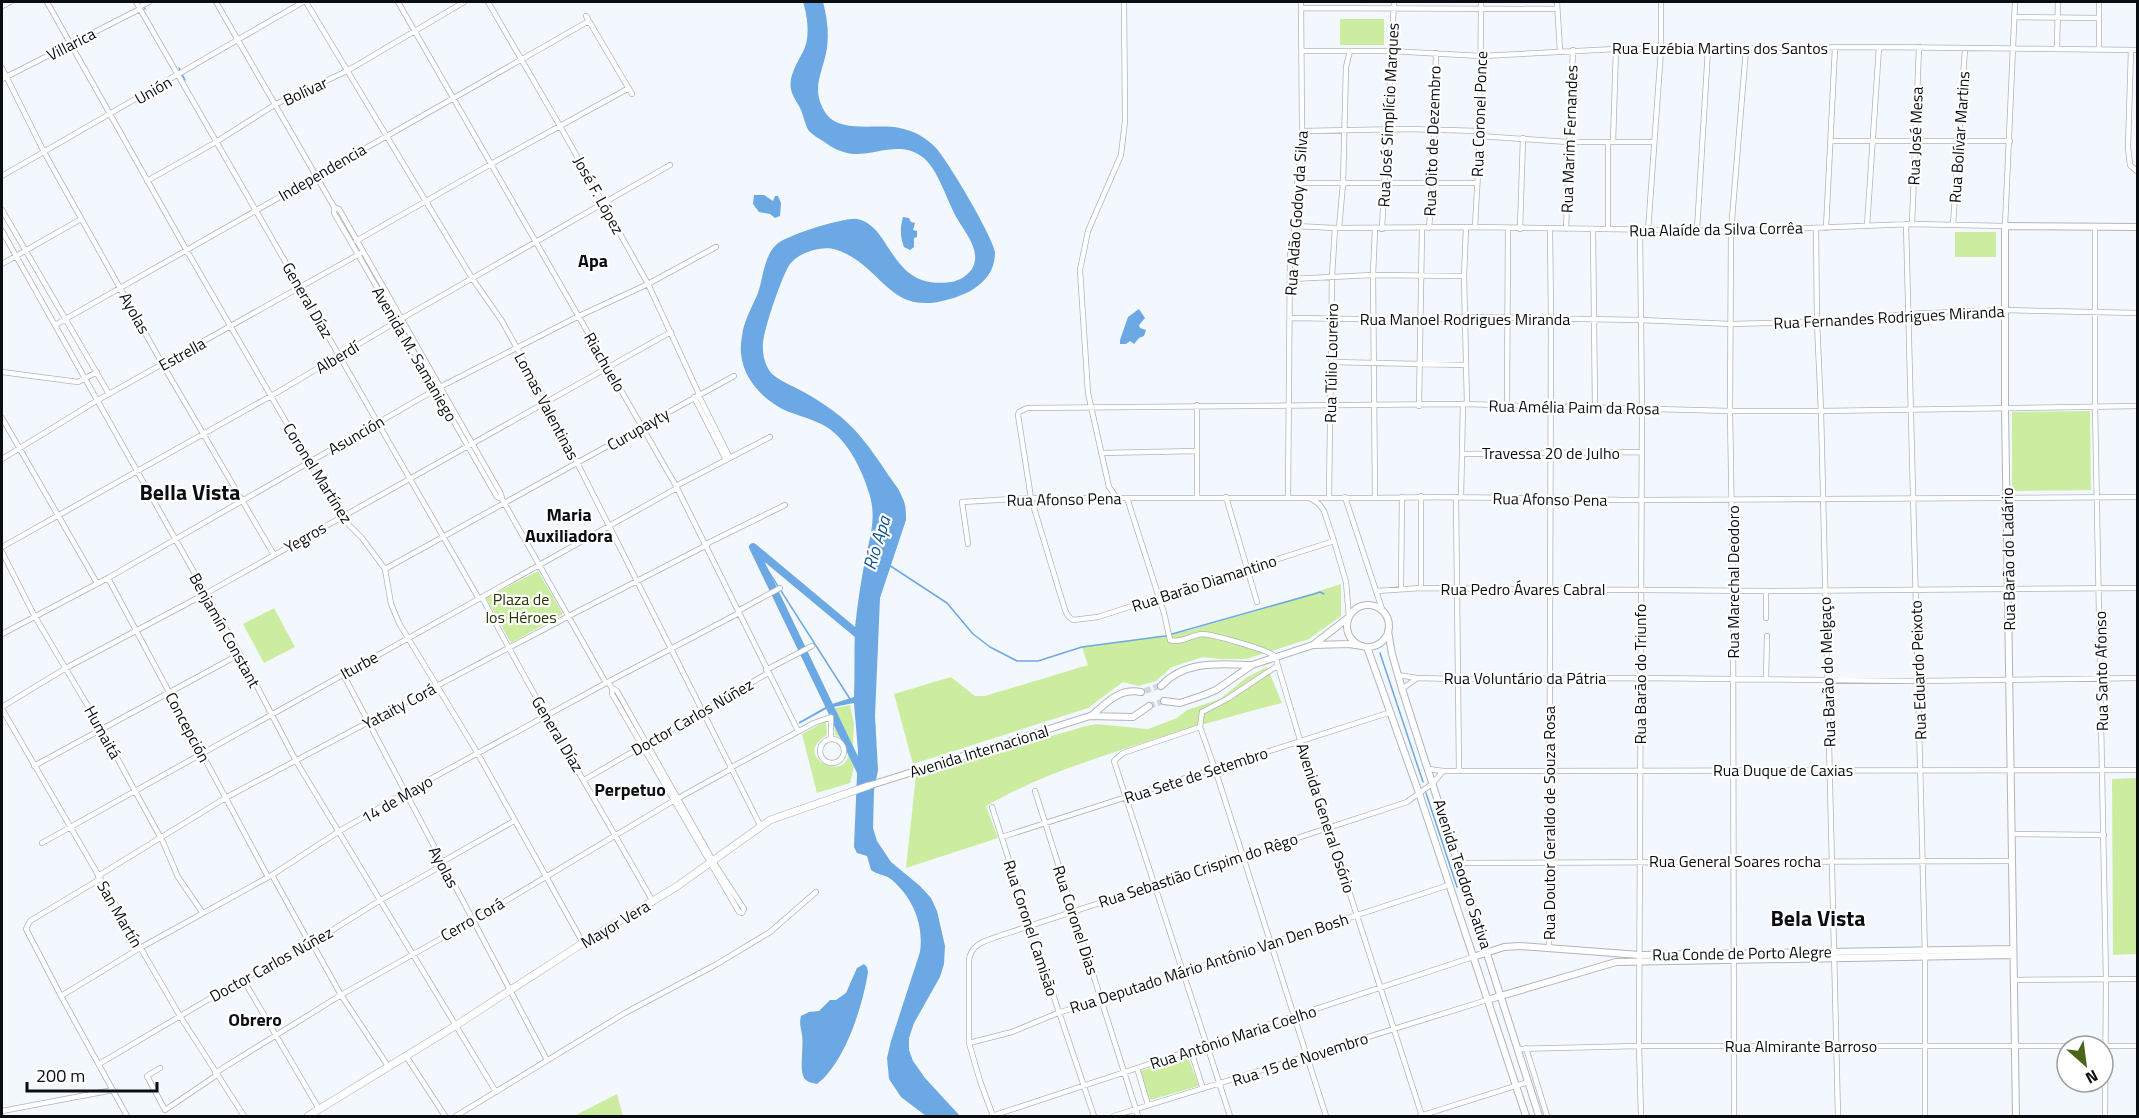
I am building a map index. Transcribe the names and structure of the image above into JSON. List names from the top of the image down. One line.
{"streets":{"highway":["Mayor Vera"],"main road":["Rua Alaíde da Silva Corrêa","Rua Barão do Ladário","Avenida Internacional","Avenida Teodoro Sativa","Rua Conde de Porto Alegre"],"street":["Villarica","Rua Euzébia Martins dos Santos","Unión","Bolívar","Rua Coronel Ponce","Rua José Simplício Marques","Rua José Mesa","Rua Bolívar Martins","Rua Marim Fernandes","Rua Oito de Dezembro","Independencia","José F. López","Rua Adão Godoy da Silva","General Díaz","Ayolas","Rua Fernandes Rodrigues Miranda","Rua Manoel Rodrigues Miranda","Estrella","Avenida M. Samaniego","Alberdí","Riachuelo","Rua Túlio Loureiro","Lomas Valentinas","Rua Amélia Paim da Rosa","Curupayty","Asunción","Travessa 20 de Julho","Coronel Martínez","Rua Afonso Pena","Yegros","Rua Marechal Deodoro","Rua Barão Diamantino","Rua Pedro Ávares Cabral","Benjamín Constant","Iturbe","Rua Eduardo Peixoto","Rua Santo Afonso","Rua Barão do Melgaço","Rua Barão do Triunfo","Rua Voluntário da Pátria","Yataity Corá","Doctor Carlos Núñez","Concepción","Humaitá","Rua Duque de Caxias","Rua Sete de Setembro","14 de Mayo","Avenida General Osório","Rua Doutor Geraldo de Souza Rosa","Rua General Soares rocha","Rua Sebastião Crispim do Rêgo","San Martín","Cerro Corá","Rua Coronel Dias","Rua Coronel Camisão","Rua Deputado Mário Antônio Van Den Bosh","Rua Antônio Maria Coelho","Rua Almirante Barroso","Rua 15 de Novembro"]},"crossings":[["Villarica","General Díaz"],["Villarica","Ayolas"],["Villarica","Coronel Martínez"],["Rua Euzébia Martins dos Santos","Rua Coronel Ponce"],["Rua Euzébia Martins dos Santos","Rua José Simplício Marques"],["Rua Euzébia Martins dos Santos","Rua José Mesa"],["Rua Euzébia Martins dos Santos","Rua Bolívar Martins"],["Rua Euzébia Martins dos Santos","Rua Marim Fernandes"],["Rua Euzébia Martins dos Santos","Rua Oito de Dezembro"],["Rua Euzébia Martins dos Santos","Rua Adão Godoy da Silva"],["Rua Euzébia Martins dos Santos","Rua Barão do Ladário"],["Rua Euzébia Martins dos Santos","Rua Marechal Deodoro"],["Unión","General Díaz"],["Unión","Ayolas"],["Unión","Avenida M. Samaniego"],["Unión","Lomas Valentinas"],["Unión","Coronel Martínez"],["Bolívar","General Díaz"],["Bolívar","Avenida M. Samaniego"],["Bolívar","Riachuelo"],["Bolívar","Lomas Valentinas"],["Bolívar","Coronel Martínez"],["Rua Coronel Ponce","Rua Alaíde da Silva Corrêa"],["Rua José Simplício Marques","Rua Alaíde da Silva Corrêa"],["Rua José Simplício Marques","Rua Manoel Rodrigues Miranda"],["Rua José Simplício Marques","Rua Amélia Paim da Rosa"],["Rua José Simplício Marques","Rua Afonso Pena"],["Rua José Mesa","Rua Alaíde da Silva Corrêa"],["Rua José Mesa","Rua Eduardo Peixoto"],["Rua Bolívar Martins","Rua Alaíde da Silva Corrêa"],["Rua Marim Fernandes","Rua Alaíde da Silva Corrêa"],["Rua Oito de Dezembro","Rua Alaíde da Silva Corrêa"],["Rua Oito de Dezembro","Rua Manoel Rodrigues Miranda"],["Rua Oito de Dezembro","Rua Amélia Paim da Rosa"],["Independencia","José F. López"],["Independencia","General Díaz"],["Independencia","Ayolas"],["Independencia","Avenida M. Samaniego"],["Independencia","Riachuelo"],["Independencia","Lomas Valentinas"],["Independencia","Coronel Martínez"],["Independencia","Benjamín Constant"],["José F. López","Alberdí"],["José F. López","Curupayty"],["José F. López","Asunción"],["José F. López","Yegros"],["José F. López","Iturbe"],["Rua Adão Godoy da Silva","Rua Alaíde da Silva Corrêa"],["Rua Adão Godoy da Silva","Rua Manoel Rodrigues Miranda"],["Rua Adão Godoy da Silva","Rua Amélia Paim da Rosa"],["Rua Adão Godoy da Silva","Rua Afonso Pena"],["Rua Alaíde da Silva Corrêa","Rua Túlio Loureiro"],["Rua Alaíde da Silva Corrêa","Rua Barão do Ladário"],["Rua Alaíde da Silva Corrêa","Rua Marechal Deodoro"],["Rua Alaíde da Silva Corrêa","Rua Eduardo Peixoto"],["Rua Alaíde da Silva Corrêa","Rua Santo Afonso"],["Rua Alaíde da Silva Corrêa","Rua Barão do Melgaço"],["Rua Alaíde da Silva Corrêa","Rua Barão do Triunfo"],["Rua Alaíde da Silva Corrêa","Rua Doutor Geraldo de Souza Rosa"],["General Díaz","Estrella"],["General Díaz","Alberdí"],["General Díaz","Curupayty"],["General Díaz","Asunción"],["General Díaz","Yegros"],["General Díaz","Iturbe"],["General Díaz","Yataity Corá"],["General Díaz","Doctor Carlos Núñez"],["General Díaz","14 de Mayo"],["General Díaz","Cerro Corá"],["General Díaz","Mayor Vera"],["Ayolas","Estrella"],["Ayolas","Alberdí"],["Ayolas","Asunción"],["Ayolas","Yegros"],["Ayolas","Iturbe"],["Ayolas","Yataity Corá"],["Ayolas","Doctor Carlos Núñez"],["Ayolas","14 de Mayo"],["Ayolas","Cerro Corá"],["Ayolas","Mayor Vera"],["Rua Fernandes Rodrigues Miranda","Rua Manoel Rodrigues Miranda"],["Rua Fernandes Rodrigues Miranda","Rua Barão do Ladário"],["Rua Fernandes Rodrigues Miranda","Rua Marechal Deodoro"],["Rua Fernandes Rodrigues Miranda","Rua Eduardo Peixoto"],["Rua Fernandes Rodrigues Miranda","Rua Santo Afonso"],["Rua Fernandes Rodrigues Miranda","Rua Barão do Melgaço"],["Rua Fernandes Rodrigues Miranda","Rua Barão do Triunfo"],["Rua Manoel Rodrigues Miranda","Rua Túlio Loureiro"],["Rua Manoel Rodrigues Miranda","Rua Barão do Triunfo"],["Rua Manoel Rodrigues Miranda","Rua Doutor Geraldo de Souza Rosa"],["Estrella","Avenida M. Samaniego"],["Estrella","Coronel Martínez"],["Estrella","Benjamín Constant"],["Avenida M. Samaniego","Alberdí"],["Avenida M. Samaniego","Curupayty"],["Avenida M. Samaniego","Asunción"],["Avenida M. Samaniego","Yegros"],["Avenida M. Samaniego","Iturbe"],["Avenida M. Samaniego","Yataity Corá"],["Avenida M. Samaniego","Doctor Carlos Núñez"],["Avenida M. Samaniego","14 de Mayo"],["Avenida M. Samaniego","Cerro Corá"],["Avenida M. Samaniego","Mayor Vera"],["Alberdí","Riachuelo"],["Alberdí","Lomas Valentinas"],["Alberdí","Coronel Martínez"],["Alberdí","Benjamín Constant"],["Riachuelo","Curupayty"],["Riachuelo","Asunción"],["Riachuelo","Yegros"],["Riachuelo","Iturbe"],["Riachuelo","Yataity Corá"],["Riachuelo","Doctor Carlos Núñez"],["Riachuelo","14 de Mayo"],["Riachuelo","Cerro Corá"],["Rua Túlio Loureiro","Rua Amélia Paim da Rosa"],["Rua Túlio Loureiro","Rua Afonso Pena"],["Lomas Valentinas","Curupayty"],["Lomas Valentinas","Asunción"],["Lomas Valentinas","Yegros"],["Lomas Valentinas","Iturbe"],["Lomas Valentinas","Yataity Corá"],["Lomas Valentinas","Doctor Carlos Núñez"],["Lomas Valentinas","14 de Mayo"],["Lomas Valentinas","Cerro Corá"],["Lomas Valentinas","Mayor Vera"],["Rua Amélia Paim da Rosa","Rua Afonso Pena"],["Rua Amélia Paim da Rosa","Rua Barão do Ladário"],["Rua Amélia Paim da Rosa","Rua Marechal Deodoro"],["Rua Amélia Paim da Rosa","Rua Barão Diamantino"],["Rua Amélia Paim da Rosa","Rua Eduardo Peixoto"],["Rua Amélia Paim da Rosa","Rua Santo Afonso"],["Rua Amélia Paim da Rosa","Rua Barão do Melgaço"],["Rua Amélia Paim da Rosa","Rua Barão do Triunfo"],["Rua Amélia Paim da Rosa","Rua Doutor Geraldo de Souza Rosa"],["Curupayty","Coronel Martínez"],["Asunción","Coronel Martínez"],["Asunción","Benjamín Constant"],["Asunción","Concepción"],["Asunción","Humaitá"],["Travessa 20 de Julho","Rua Barão do Triunfo"],["Travessa 20 de Julho","Rua Doutor Geraldo de Souza Rosa"],["Coronel Martínez","Yegros"],["Coronel Martínez","Iturbe"],["Coronel Martínez","Yataity Corá"],["Coronel Martínez","Doctor Carlos Núñez"],["Coronel Martínez","14 de Mayo"],["Coronel Martínez","Cerro Corá"],["Coronel Martínez","Mayor Vera"],["Rua Afonso Pena","Rua Barão do Ladário"],["Rua Afonso Pena","Rua Marechal Deodoro"],["Rua Afonso Pena","Rua Barão Diamantino"],["Rua Afonso Pena","Rua Eduardo Peixoto"],["Rua Afonso Pena","Rua Santo Afonso"],["Rua Afonso Pena","Rua Barão do Melgaço"],["Rua Afonso Pena","Rua Barão do Triunfo"],["Rua Afonso Pena","Rua Doutor Geraldo de Souza Rosa"],["Yegros","Benjamín Constant"],["Yegros","Concepción"],["Yegros","Humaitá"],["Yegros","San Martín"],["Rua Barão do Ladário","Rua Pedro Ávares Cabral"],["Rua Barão do Ladário","Rua Voluntário da Pátria"],["Rua Barão do Ladário","Rua Duque de Caxias"],["Rua Barão do Ladário","Rua General Soares rocha"],["Rua Barão do Ladário","Rua Conde de Porto Alegre"],["Rua Barão do Ladário","Rua Almirante Barroso"],["Rua Marechal Deodoro","Rua Pedro Ávares Cabral"],["Rua Marechal Deodoro","Rua Voluntário da Pátria"],["Rua Marechal Deodoro","Rua Duque de Caxias"],["Rua Marechal Deodoro","Rua General Soares rocha"],["Rua Marechal Deodoro","Rua Conde de Porto Alegre"],["Rua Marechal Deodoro","Rua Almirante Barroso"],["Rua Pedro Ávares Cabral","Rua Eduardo Peixoto"],["Rua Pedro Ávares Cabral","Rua Santo Afonso"],["Rua Pedro Ávares Cabral","Rua Barão do Melgaço"],["Rua Pedro Ávares Cabral","Rua Barão do Triunfo"],["Rua Pedro Ávares Cabral","Rua Doutor Geraldo de Souza Rosa"],["Benjamín Constant","Iturbe"],["Benjamín Constant","Yataity Corá"],["Benjamín Constant","Doctor Carlos Núñez"],["Benjamín Constant","14 de Mayo"],["Benjamín Constant","Cerro Corá"],["Benjamín Constant","Mayor Vera"],["Iturbe","Concepción"],["Iturbe","Humaitá"],["Iturbe","San Martín"],["Rua Eduardo Peixoto","Rua Voluntário da Pátria"],["Rua Eduardo Peixoto","Rua Duque de Caxias"],["Rua Eduardo Peixoto","Rua General Soares rocha"],["Rua Eduardo Peixoto","Rua Conde de Porto Alegre"],["Rua Eduardo Peixoto","Rua Almirante Barroso"],["Rua Santo Afonso","Rua Voluntário da Pátria"],["Rua Santo Afonso","Rua Duque de Caxias"],["Rua Barão do Melgaço","Rua Voluntário da Pátria"],["Rua Barão do Melgaço","Rua Duque de Caxias"],["Rua Barão do Melgaço","Rua General Soares rocha"],["Rua Barão do Melgaço","Rua Conde de Porto Alegre"],["Rua Barão do Melgaço","Rua Almirante Barroso"],["Rua Barão do Triunfo","Rua Voluntário da Pátria"],["Rua Barão do Triunfo","Rua Duque de Caxias"],["Rua Barão do Triunfo","Rua General Soares rocha"],["Rua Barão do Triunfo","Rua Conde de Porto Alegre"],["Rua Barão do Triunfo","Rua Almirante Barroso"],["Rua Voluntário da Pátria","Rua Doutor Geraldo de Souza Rosa"],["Rua Voluntário da Pátria","Avenida Teodoro Sativa"],["Yataity Corá","Concepción"],["Yataity Corá","Humaitá"],["Yataity Corá","14 de Mayo"],["Yataity Corá","San Martín"],["Doctor Carlos Núñez","Concepción"],["Doctor Carlos Núñez","San Martín"],["Concepción","14 de Mayo"],["Concepción","Cerro Corá"],["Concepción","Mayor Vera"],["Humaitá","14 de Mayo"],["Avenida Internacional","Mayor Vera"],["Rua Duque de Caxias","Rua Doutor Geraldo de Souza Rosa"],["Rua Duque de Caxias","Rua Sebastião Crispim do Rêgo"],["Rua Duque de Caxias","Avenida Teodoro Sativa"],["Rua Sete de Setembro","Avenida General Osório"],["Rua Sete de Setembro","Avenida Teodoro Sativa"],["Rua Sete de Setembro","Rua Coronel Dias"],["Rua Sete de Setembro","Rua Coronel Camisão"],["14 de Mayo","San Martín"],["Avenida General Osório","Rua Sebastião Crispim do Rêgo"],["Avenida General Osório","Rua Deputado Mário Antônio Van Den Bosh"],["Avenida General Osório","Rua Antônio Maria Coelho"],["Avenida General Osório","Rua 15 de Novembro"],["Rua Doutor Geraldo de Souza Rosa","Rua General Soares rocha"],["Rua Doutor Geraldo de Souza Rosa","Rua Conde de Porto Alegre"],["Rua General Soares rocha","Avenida Teodoro Sativa"],["Rua Sebastião Crispim do Rêgo","Avenida Teodoro Sativa"],["Rua Sebastião Crispim do Rêgo","Rua Coronel Dias"],["Rua Sebastião Crispim do Rêgo","Rua Coronel Camisão"],["Rua Sebastião Crispim do Rêgo","Rua Deputado Mário Antônio Van Den Bosh"],["Avenida Teodoro Sativa","Rua Conde de Porto Alegre"],["Avenida Teodoro Sativa","Rua Deputado Mário Antônio Van Den Bosh"],["Avenida Teodoro Sativa","Rua Antônio Maria Coelho"],["Avenida Teodoro Sativa","Rua Almirante Barroso"],["Avenida Teodoro Sativa","Rua 15 de Novembro"],["San Martín","Cerro Corá"],["Rua Coronel Dias","Rua Deputado Mário Antônio Van Den Bosh"],["Rua Coronel Dias","Rua Antônio Maria Coelho"],["Rua Coronel Dias","Rua 15 de Novembro"],["Rua Coronel Camisão","Rua Deputado Mário Antônio Van Den Bosh"],["Rua Coronel Camisão","Rua Antônio Maria Coelho"],["Rua Conde de Porto Alegre","Rua Antônio Maria Coelho"],["Rua Conde de Porto Alegre","Rua 15 de Novembro"]],"districts":["Apa","Bella Vista","Maria Auxiliadora","Perpetuo","Bela Vista","Obrero"],"water":["Río Apa"],"parks":["Plaza de los Héroes"],"scale_bar":"200 m","north":"bottom right"}
